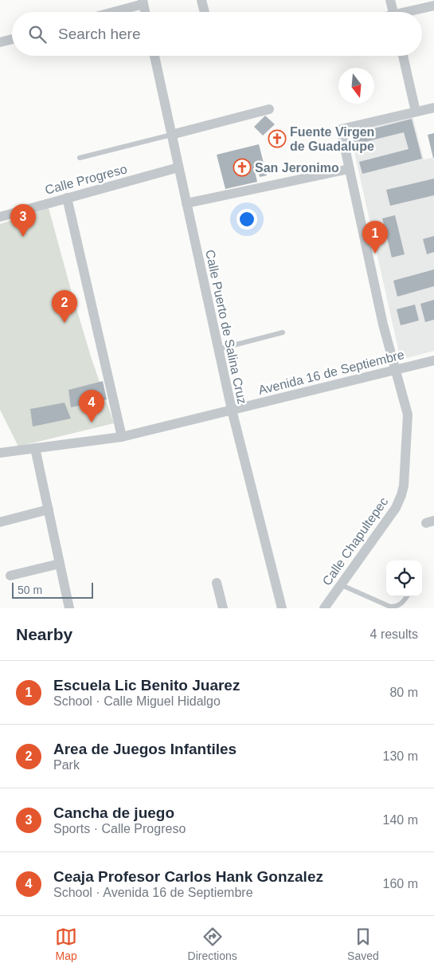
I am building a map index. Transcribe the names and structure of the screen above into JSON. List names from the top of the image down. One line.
{"streets":{"street":["Calle Progreso","Calle Puerto de Salina Cruz","Avenida 16 de Septiembre","Calle Chapultepec"]},"crossings":[["Calle Progreso","Calle Puerto de Salina Cruz"],["Calle Puerto de Salina Cruz","Avenida 16 de Septiembre"],["Avenida 16 de Septiembre","Calle Chapultepec"]],"places":{"church":["Fuente Virgen de Guadalupe","San Jeronimo"]},"scale_bar":"50 m","north":"bottom","page":{"search":"Search here","pins":["3","1","2","4"],"scale":"50 m","heading":["Nearby","4 results"],"list":[{"mark":"1","name":"Escuela Lic Benito Juarez","note":"School · Calle Miguel Hidalgo","value":"80 m"},{"mark":"2","name":"Area de Juegos Infantiles","note":"Park","value":"130 m"},{"mark":"3","name":"Cancha de juego","note":"Sports · Calle Progreso","value":"140 m"},{"mark":"4","name":"Ceaja Profesor Carlos Hank Gonzalez","note":"School · Avenida 16 de Septiembre","value":"160 m"}],"nav":["Map","Directions","Saved"]}}
